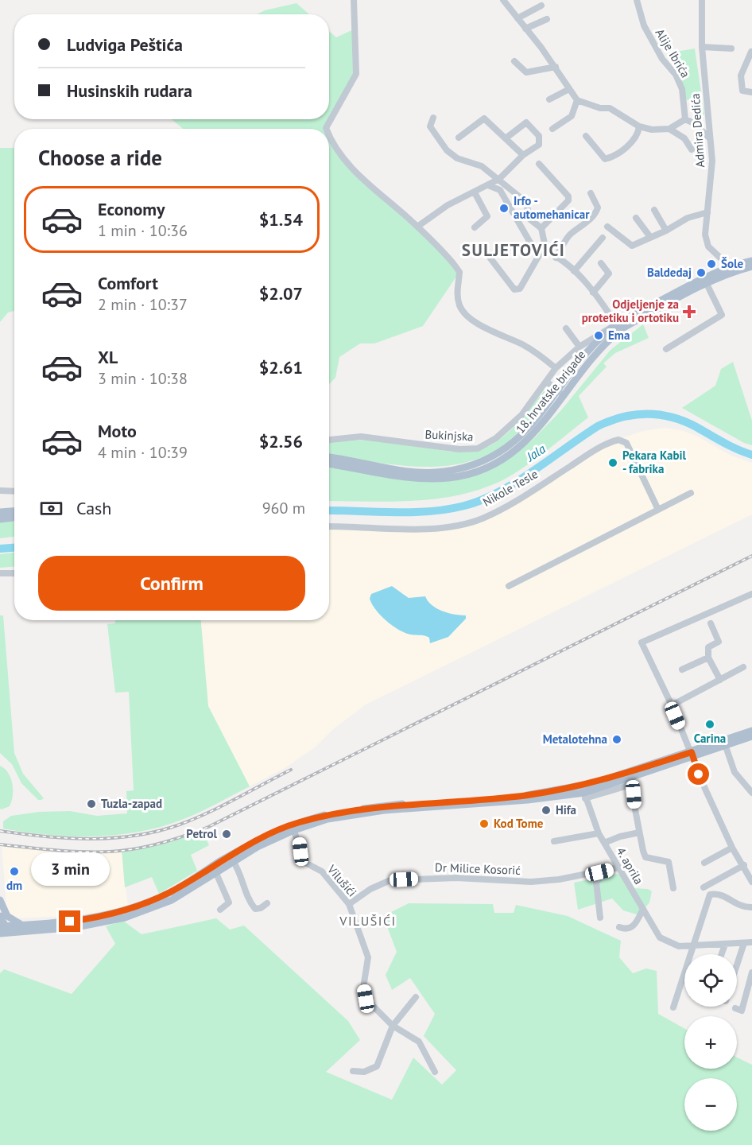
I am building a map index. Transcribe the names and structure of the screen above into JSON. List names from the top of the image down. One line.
{"streets":{"main road":["18. hrvatske brigade"],"street":["Alije Ibrića","Admira Dedića","Bukinjska","Nikole Tesle","4. aprila","Dr Milice Kosorić","Vilušići"]},"crossings":[["Admira Dedića","18. hrvatske brigade"],["18. hrvatske brigade","Bukinjska"],["4. aprila","Dr Milice Kosorić"],["Dr Milice Kosorić","Vilušići"]],"districts":["SULJETOVIĆI","VILUŠIĆI"],"water":["Jala"],"places":{"other":["Irfo - automehanicar","Šole","Baldedaj","Ema","Pekara Kabil - fabrika","Carina","Metalotehna","Tuzla-zapad","Hifa","Kod Tome","Petrol","dm"],"health":["Odjeljenje za protetiku i ortotiku"]},"page":{"banner":["Ludviga Peštića","Husinskih rudara"],"heading":"Choose a ride","list":[{"name":"Economy","note":"1 min · 10:36","value":"$1.54"},{"name":"Comfort","note":"2 min · 10:37","value":"$2.07"},{"name":"XL","note":"3 min · 10:38","value":"$2.61"},{"name":"Moto","note":"4 min · 10:39","value":"$2.56"}],"pay":["Cash","960 m"],"buttons":"Confirm","bubble":"3 min","map_buttons":["+","−"]}}
